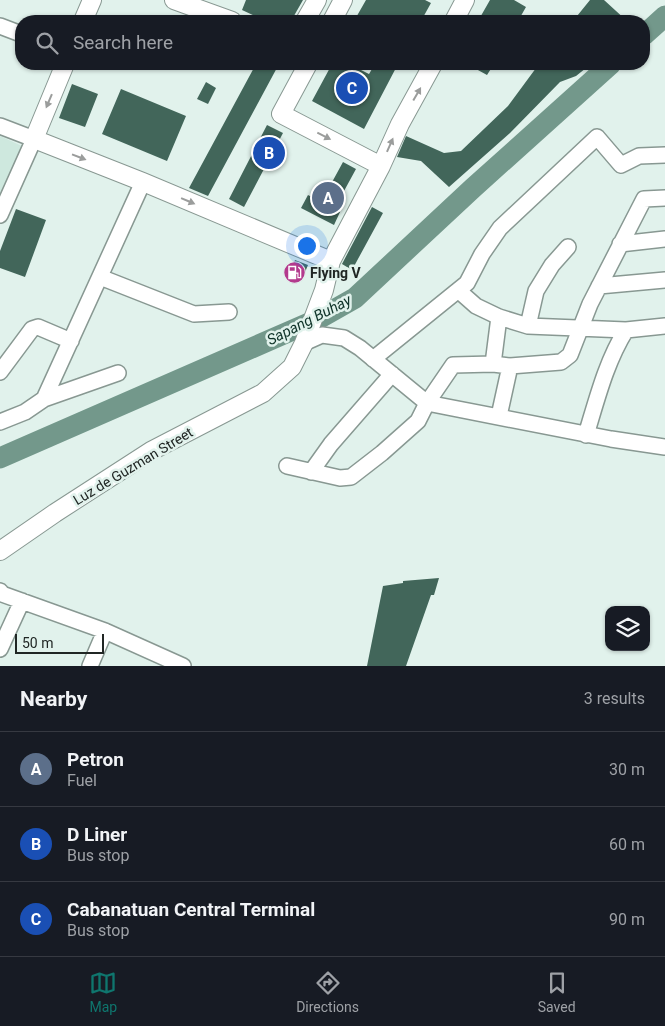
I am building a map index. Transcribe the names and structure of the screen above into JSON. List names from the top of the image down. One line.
{"streets":{"street":["Luz de Guzman Street"]},"water":["Sapang Buhay"],"places":{"fuel station":["Flying V"]},"scale_bar":"50 m","page":{"search":"Search here","pins":["C","B","A"],"scale":"50 m","heading":["Nearby","3 results"],"list":[{"mark":"A","name":"Petron","note":"Fuel","value":"30 m"},{"mark":"B","name":"D Liner","note":"Bus stop","value":"60 m"},{"mark":"C","name":"Cabanatuan Central Terminal","note":"Bus stop","value":"90 m"}],"nav":["Map","Directions","Saved"]}}
